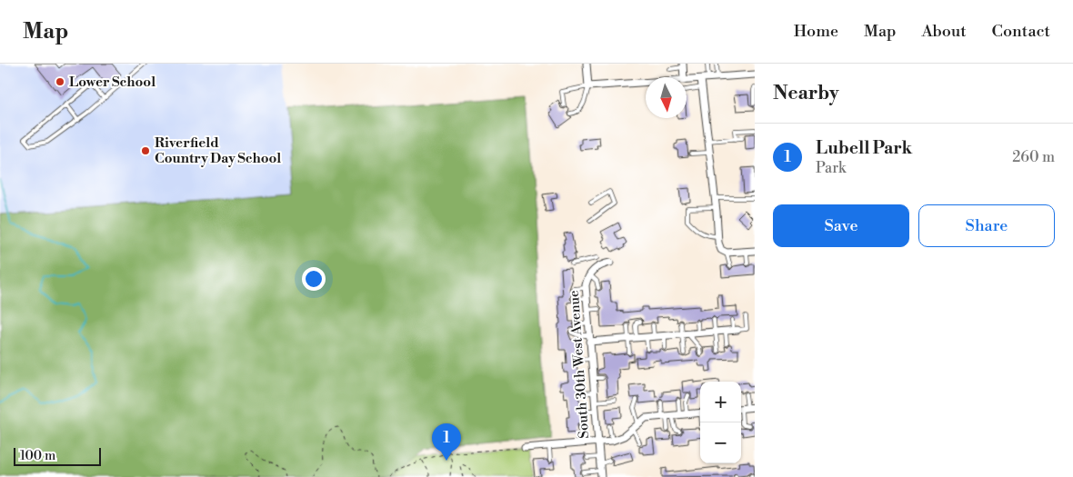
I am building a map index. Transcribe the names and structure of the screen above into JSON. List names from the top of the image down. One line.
{"streets":{"street":["South 30th West Avenue"]},"places":["Lower School","Riverfield Country Day School"],"scale_bar":"100 m","north":"bottom","page":{"header":"Map","nav":["Home","Map","About","Contact"],"heading":"Nearby","list":[{"mark":"1","name":"Lubell Park","note":"Park","value":"260 m"}],"buttons":["Save","Share"],"map_buttons":["+","−"],"pins":"1","scale":"100 m"}}
